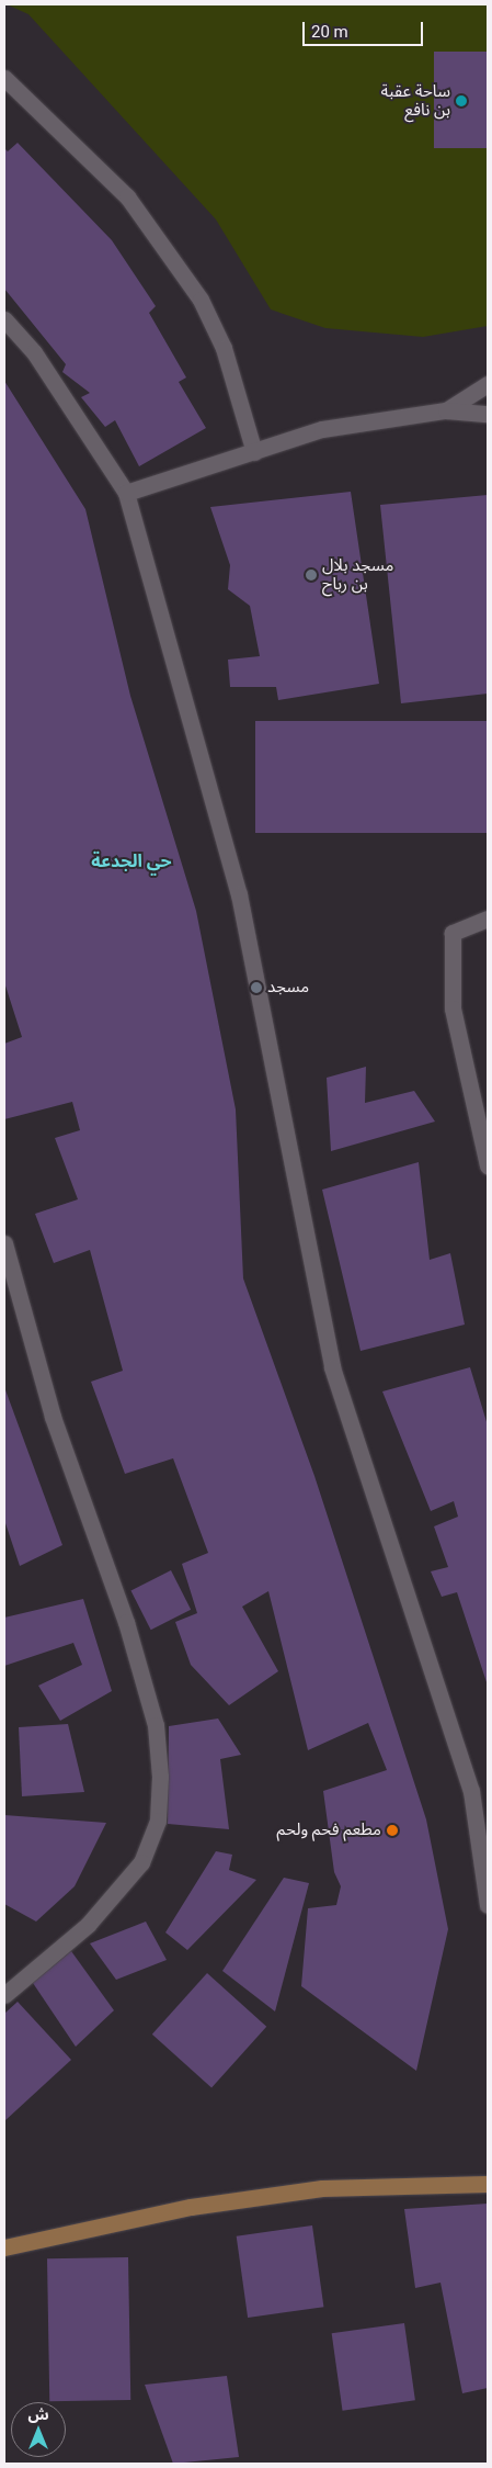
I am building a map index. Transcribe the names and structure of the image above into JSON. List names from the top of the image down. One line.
{"districts":["حي الجدعة"],"places":["ساحة عقبة بن نافع","مسجد بلال بن رباح","مسجد","مطعم فحم ولحم"],"scale_bar":"20 m","north":"top"}
